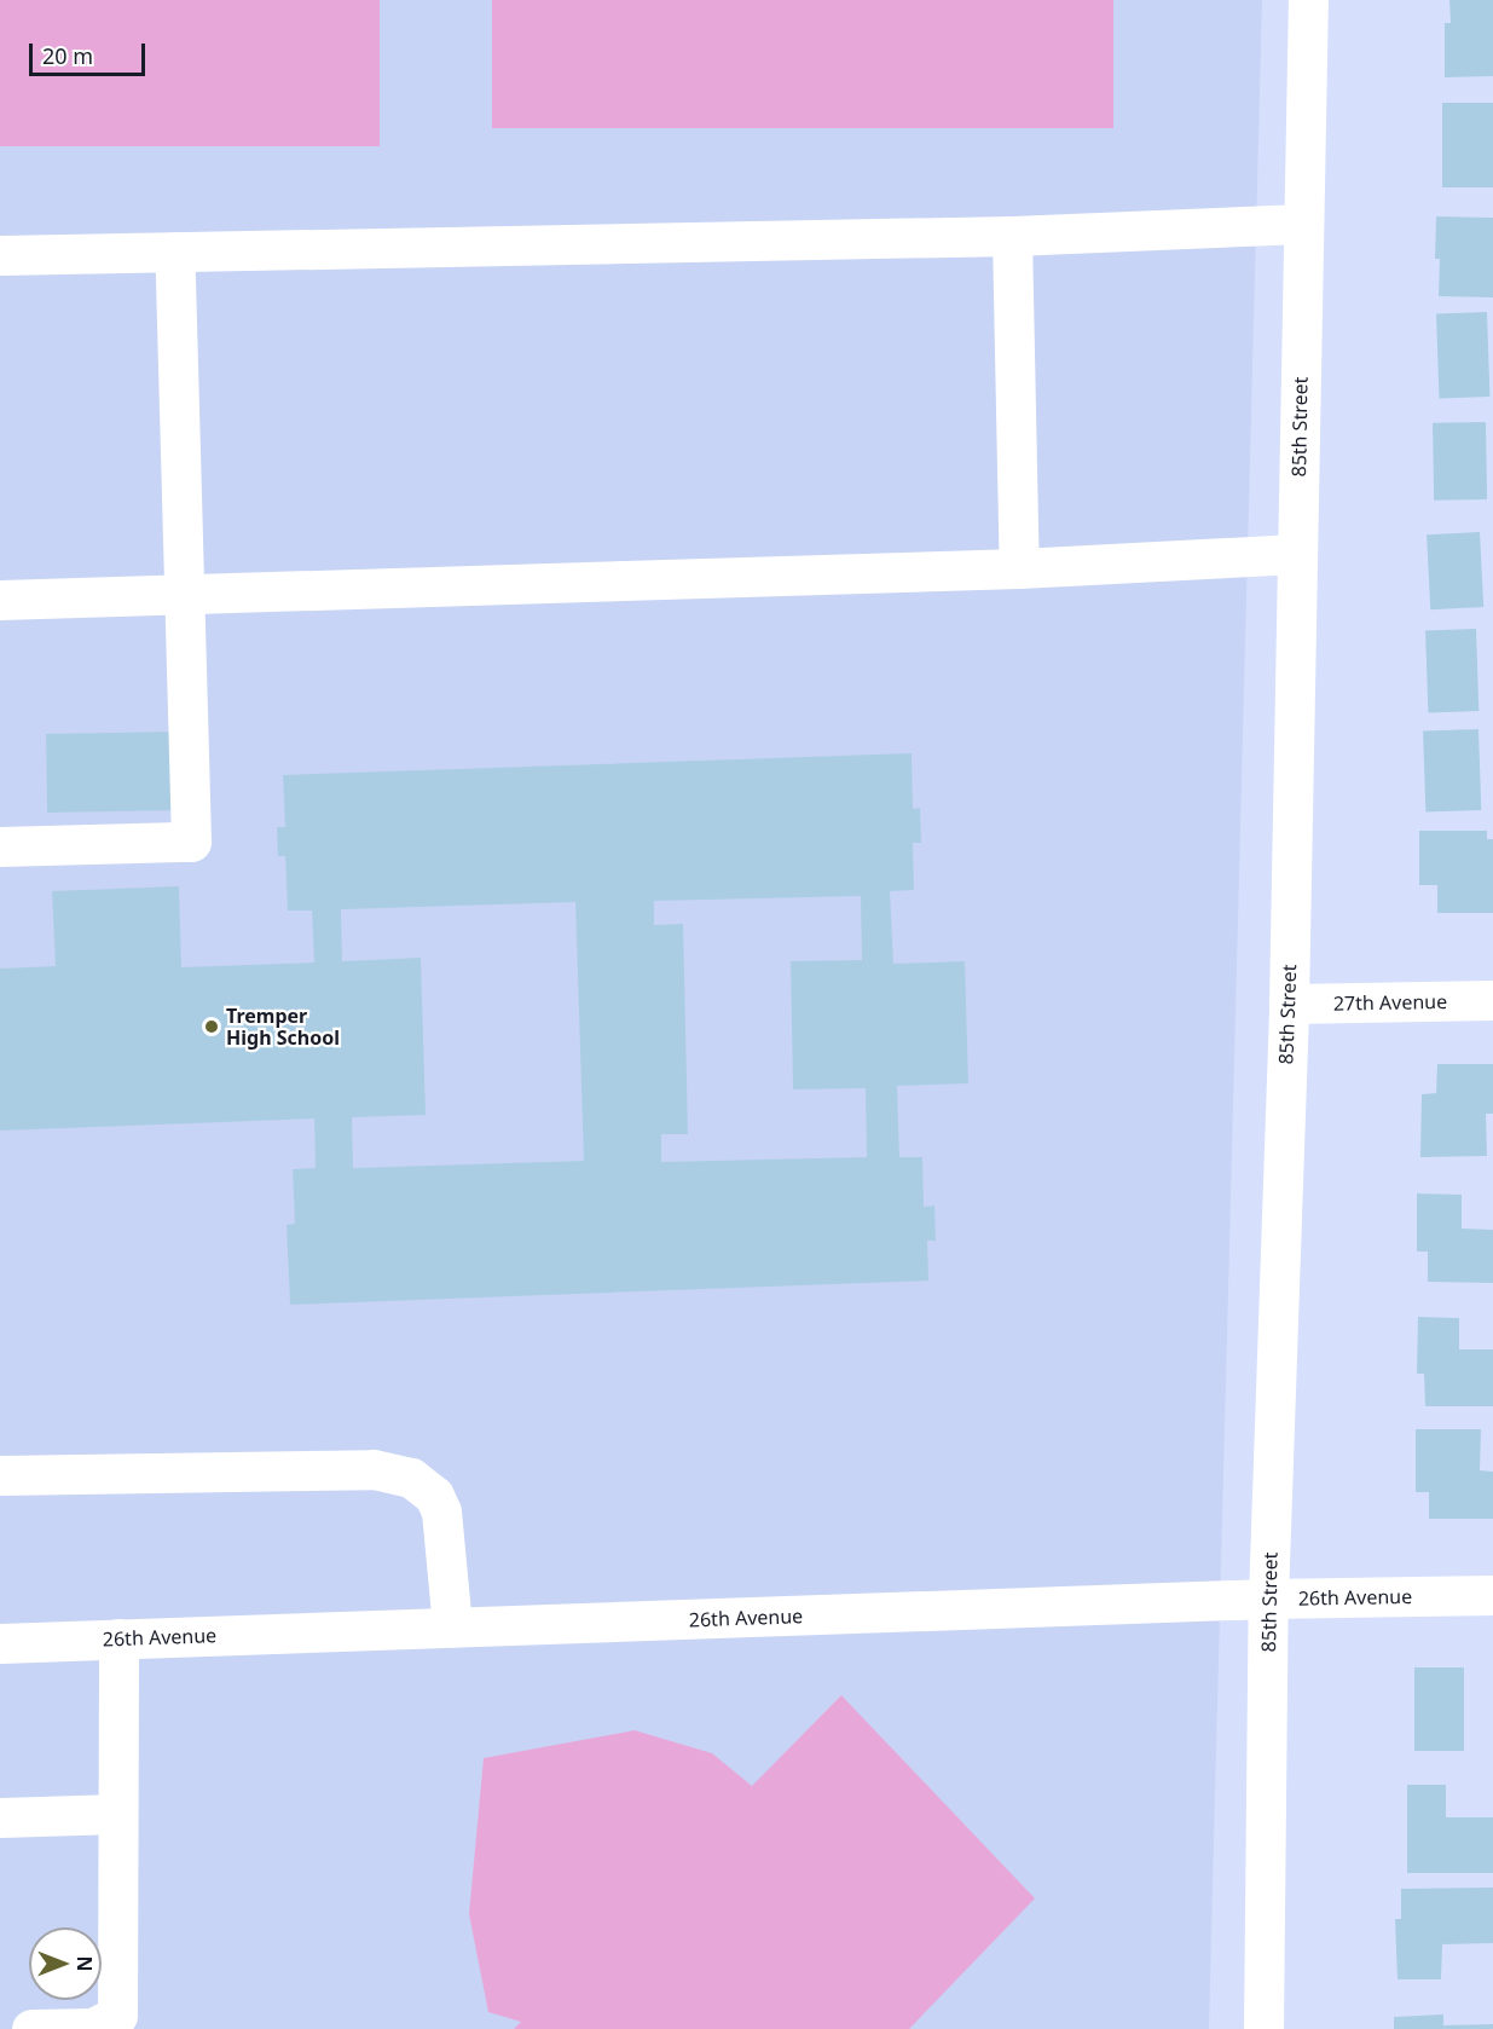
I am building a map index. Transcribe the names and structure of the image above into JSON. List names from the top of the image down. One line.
{"streets":{"street":["85th Street","27th Avenue","26th Avenue"]},"crossings":[["85th Street","27th Avenue"],["85th Street","26th Avenue"]],"places":["Tremper High School"],"scale_bar":"20 m","north":"right"}
